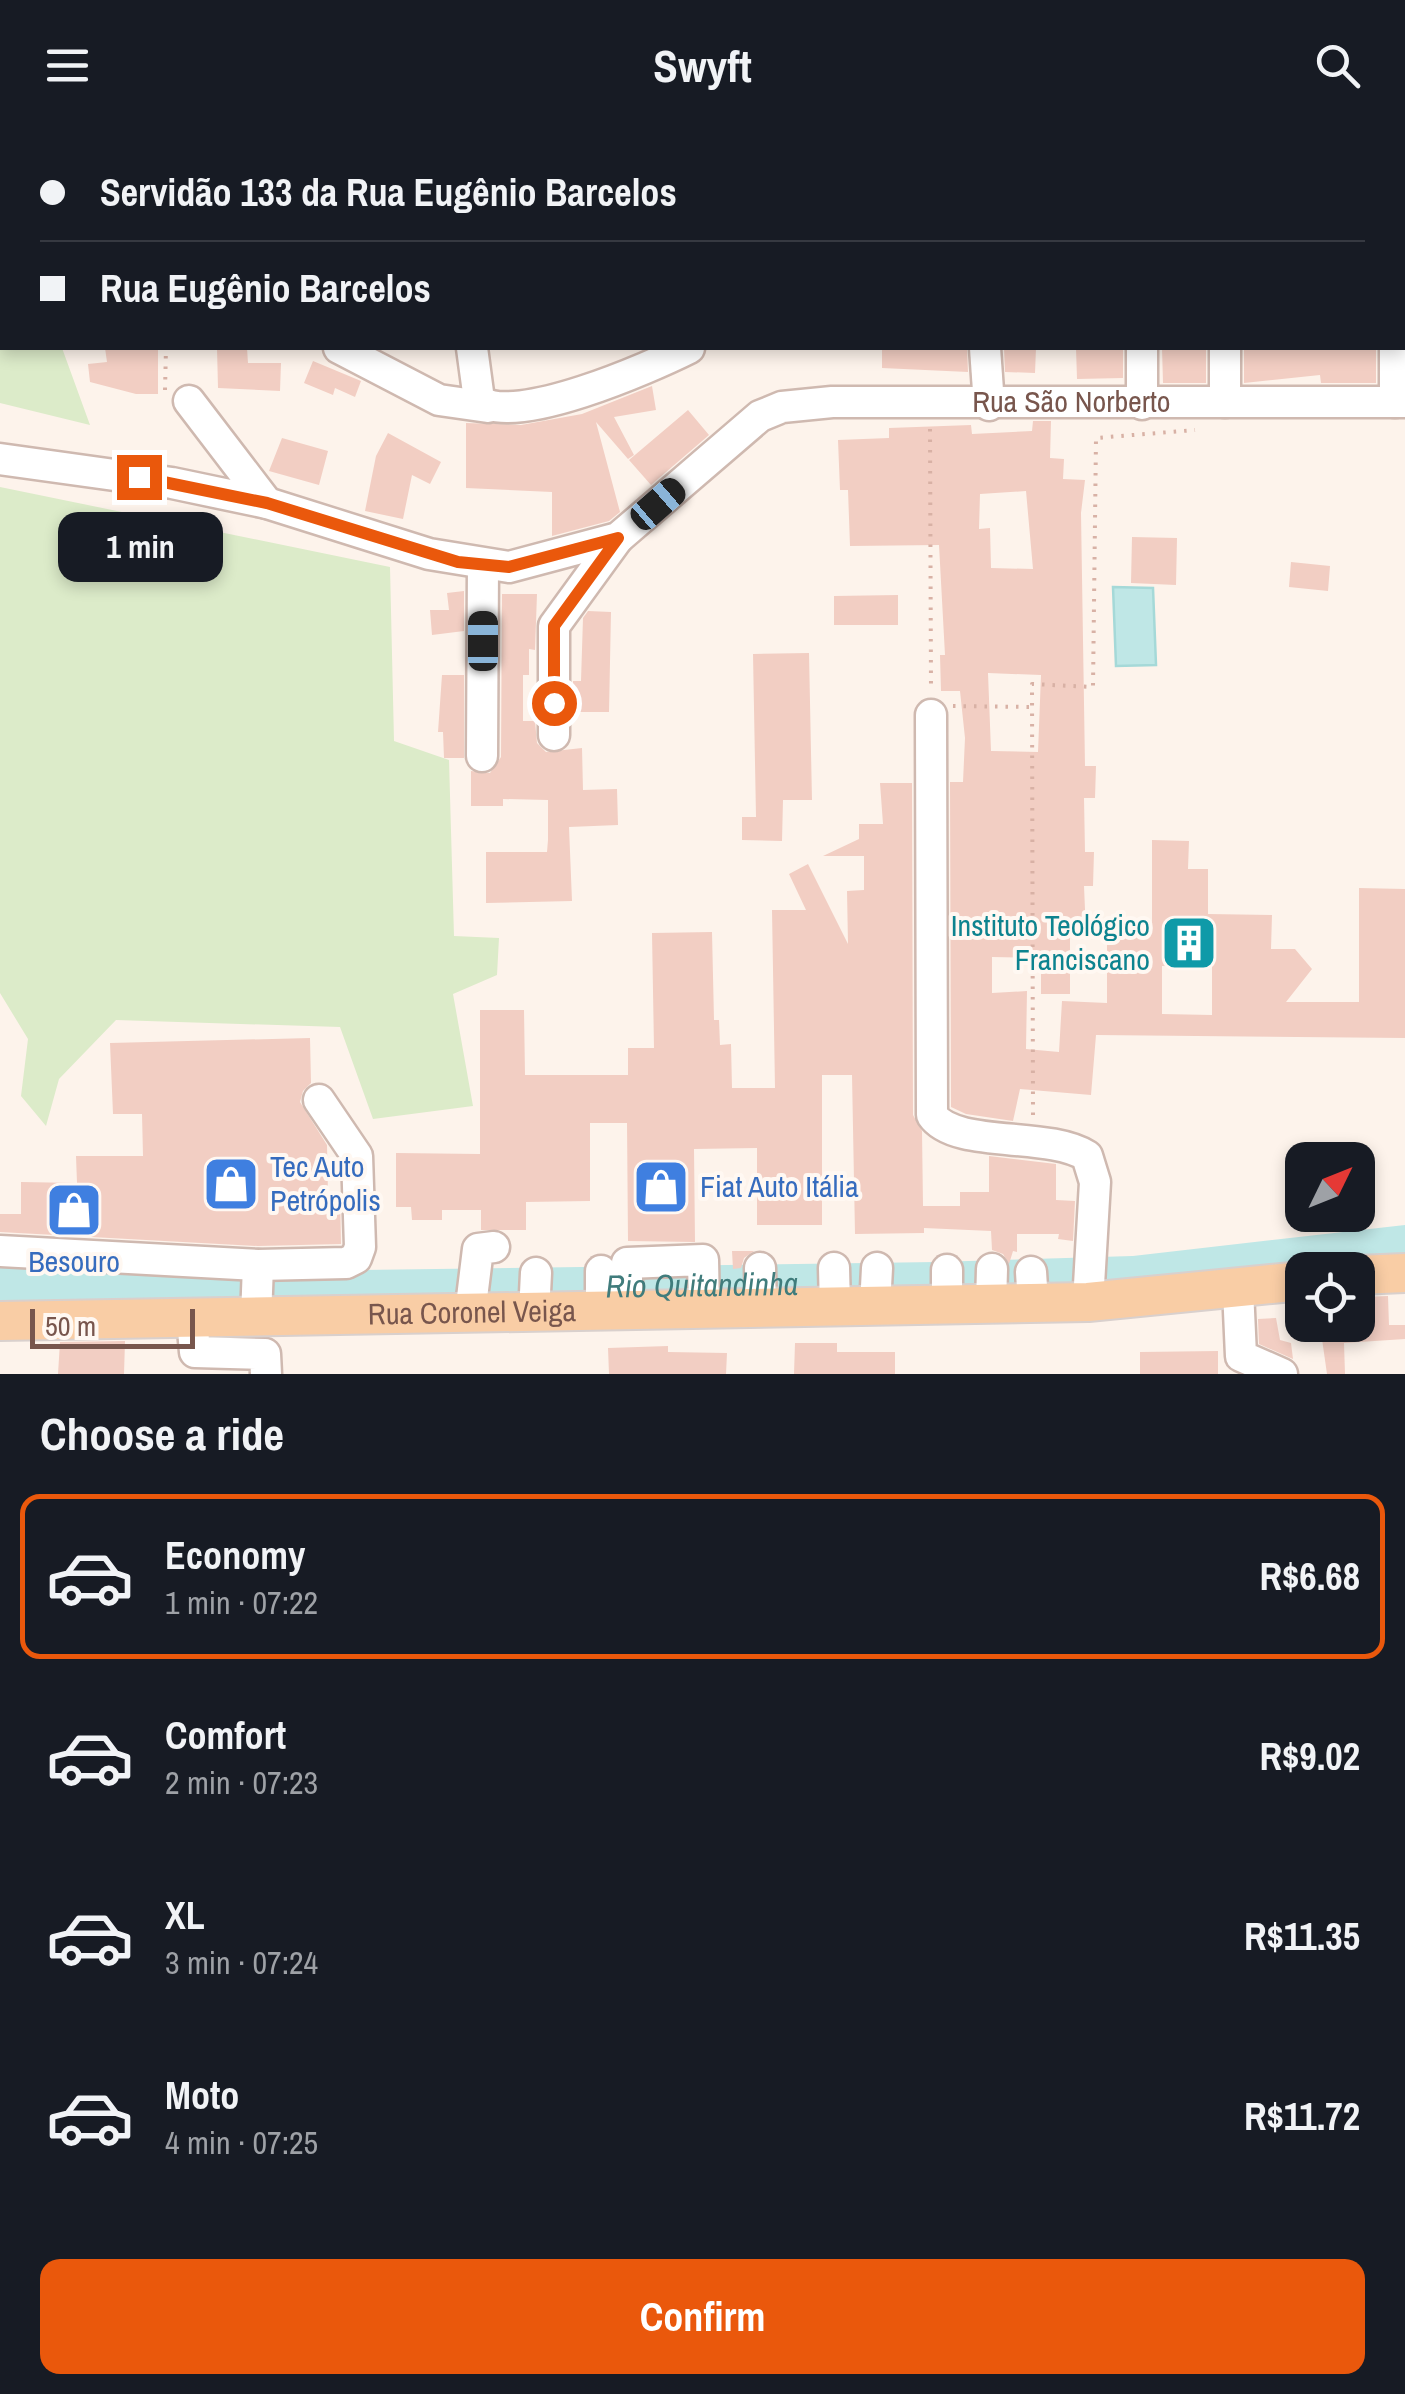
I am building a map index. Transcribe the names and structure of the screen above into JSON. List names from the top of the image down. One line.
{"streets":{"main road":["Rua Coronel Veiga"],"street":["Rua São Norberto"]},"water":["Rio Quitandinha"],"places":{"building":["Instituto Teológico Franciscano"],"shop":["Tec Auto Petrópolis","Fiat Auto Itália","Besouro"]},"scale_bar":"50 m","north":"top right","page":{"header":"Swyft","banner":["Servidão 133 da Rua Eugênio Barcelos","Rua Eugênio Barcelos"],"bubble":"1 min","scale":"50 m","heading":"Choose a ride","list":[{"name":"Economy","note":"1 min · 07:22","value":"R$6.68"},{"name":"Comfort","note":"2 min · 07:23","value":"R$9.02"},{"name":"XL","note":"3 min · 07:24","value":"R$11.35"},{"name":"Moto","note":"4 min · 07:25","value":"R$11.72"}],"buttons":"Confirm"}}
